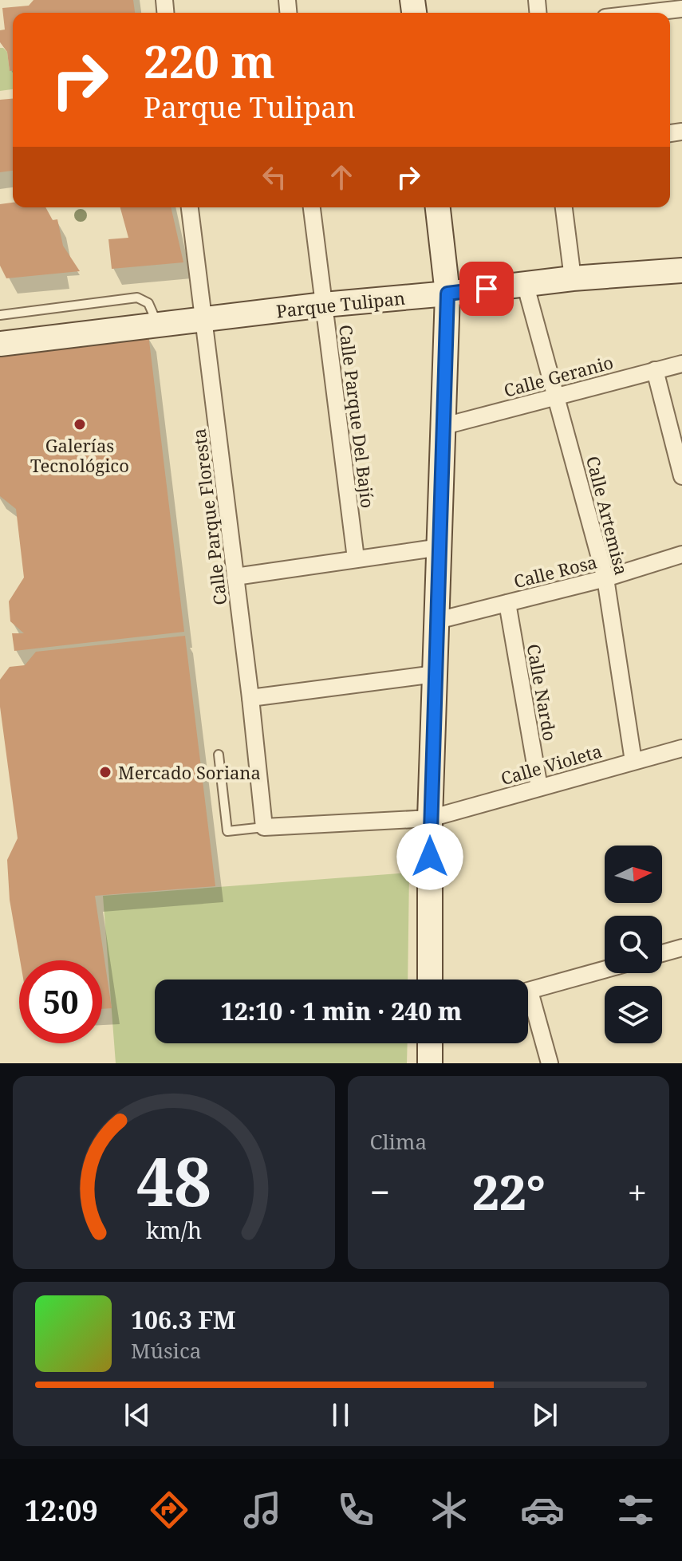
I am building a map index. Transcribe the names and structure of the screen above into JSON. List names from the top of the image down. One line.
{"streets":{"main road":["Parque Tulipan"],"street":["Calle Geranio","Calle Parque Del Bajío","Calle Artemisa","Calle Parque Floresta","Calle Rosa","Calle Nardo","Calle Violeta"]},"crossings":[["Parque Tulipan","Calle Parque Del Bajío"],["Parque Tulipan","Calle Artemisa"],["Parque Tulipan","Calle Parque Floresta"],["Calle Geranio","Calle Artemisa"],["Calle Artemisa","Calle Rosa"],["Calle Artemisa","Calle Violeta"],["Calle Parque Floresta","Calle Violeta"],["Calle Rosa","Calle Nardo"],["Calle Nardo","Calle Violeta"]],"places":["Galerías Tecnológico","Mercado Soriana"],"north":"right","page":{"turn":["220 m","Parque Tulipan"],"limit":"50","trip":"12:10 · 1 min · 240 m","tile":"Clima","heat":["−","22°","+"],"song":["106.3 FM","Música"],"tabs":"12:09","gauge":["48","km/h"]}}
